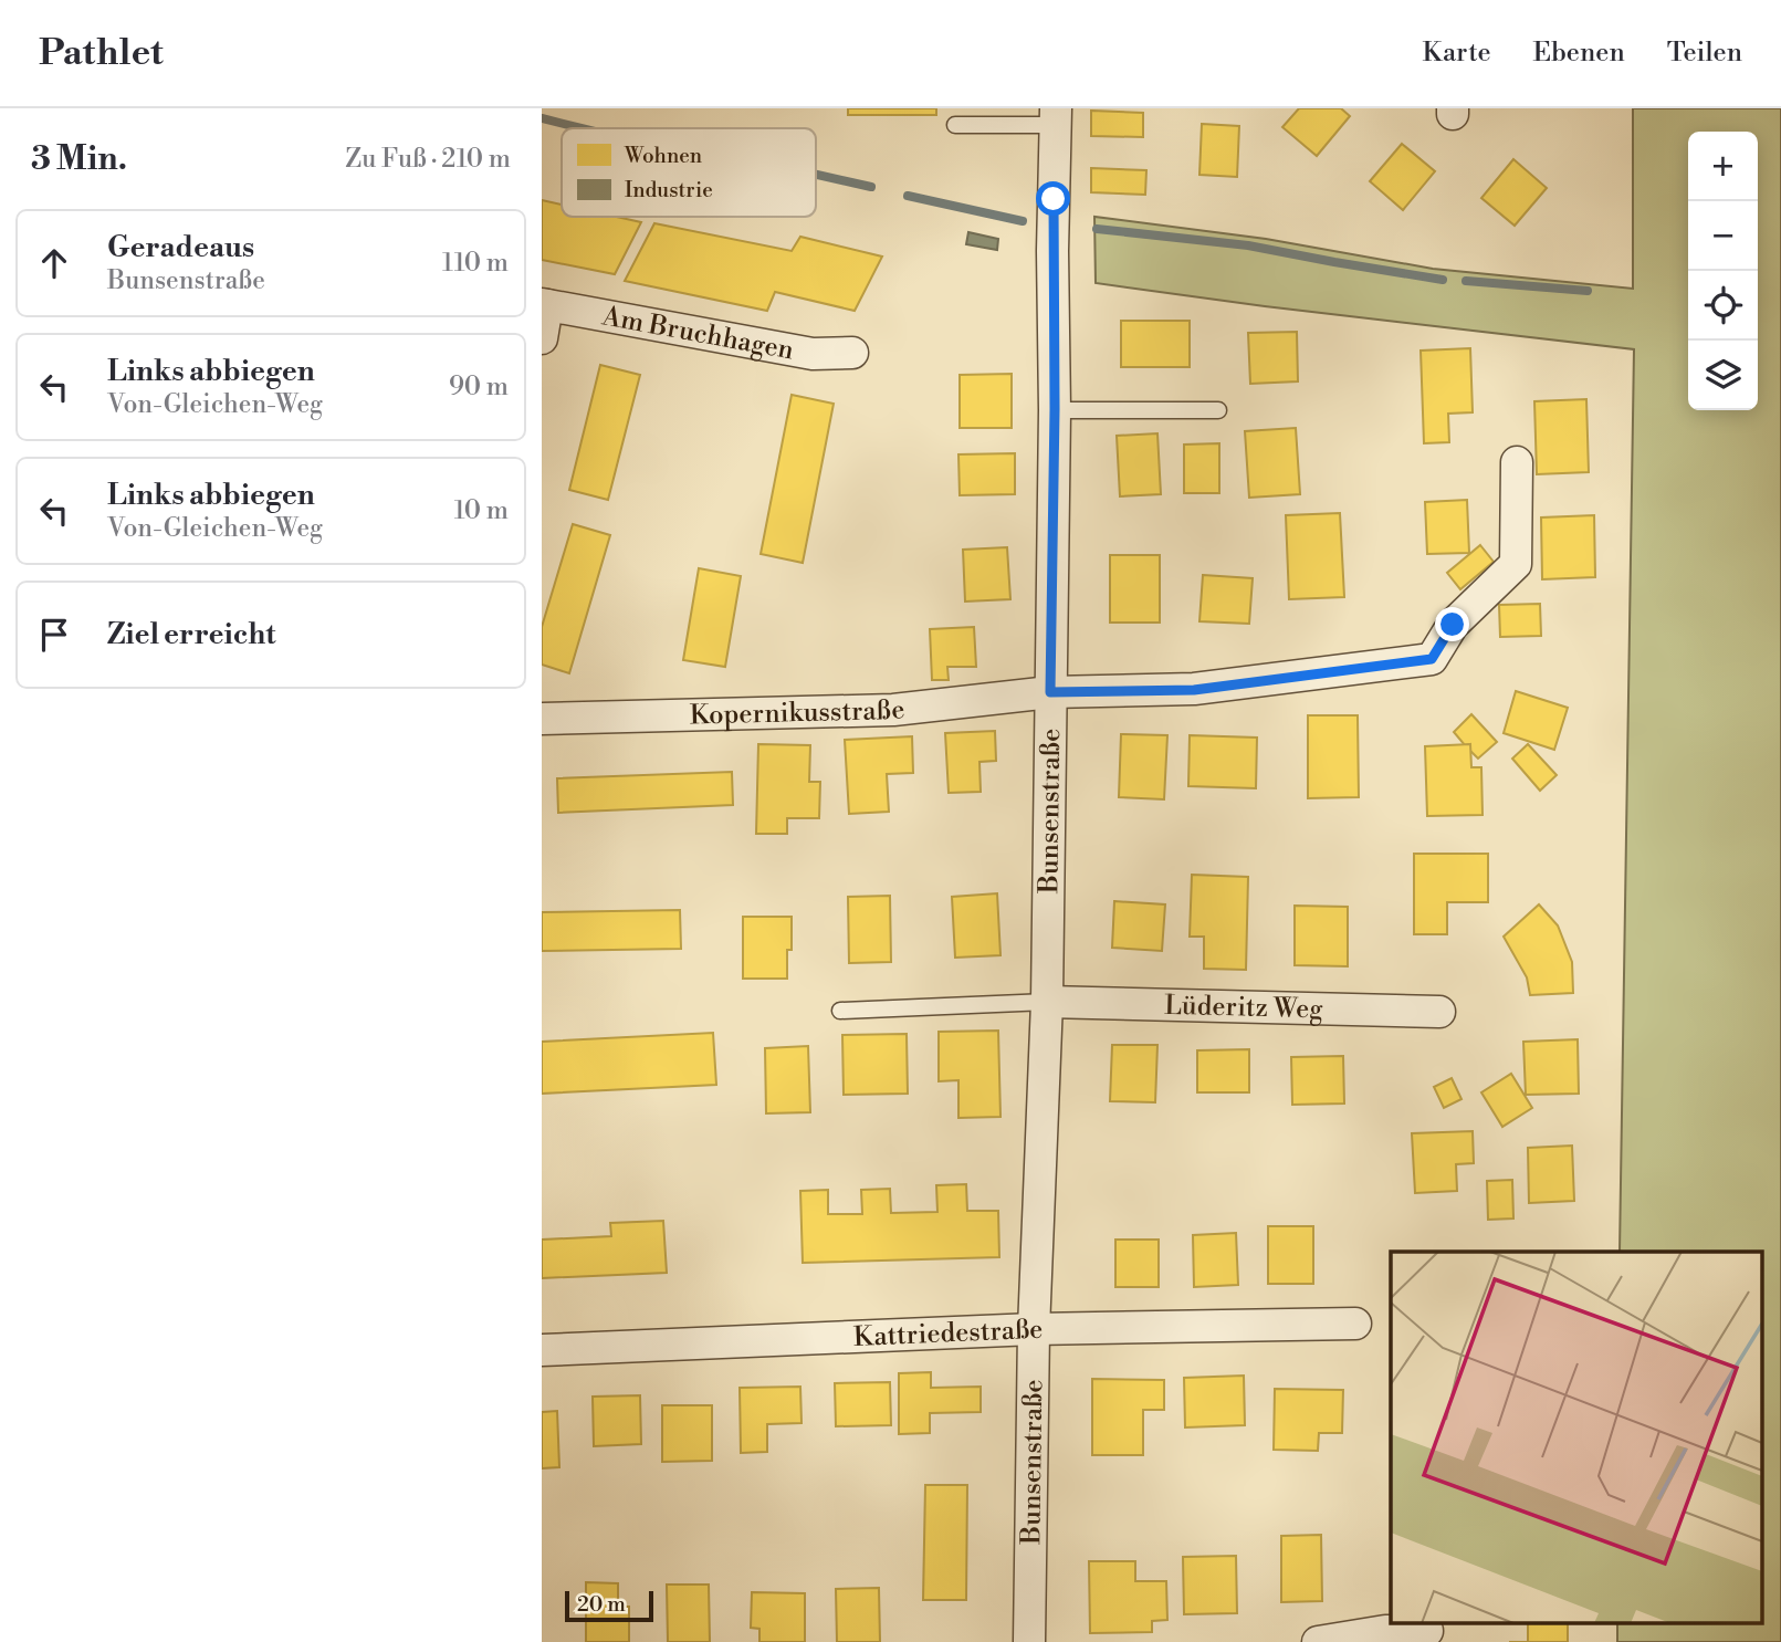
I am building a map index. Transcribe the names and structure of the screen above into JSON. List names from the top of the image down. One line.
{"streets":{"street":["Am Bruchhagen","Kopernikusstraße","Bunsenstraße","Lüderitz Weg","Kattriedestraße"]},"crossings":[["Kopernikusstraße","Bunsenstraße"],["Bunsenstraße","Lüderitz Weg"],["Bunsenstraße","Kattriedestraße"]],"legend":["Wohnen","Industrie"],"scale_bar":"20 m","page":{"header":"Pathlet","nav":["Karte","Ebenen","Teilen"],"heading":["3 Min.","Zu Fuß · 210 m"],"map_buttons":["+","−"],"list":[["Geradeaus","Bunsenstraße","110 m"],["Links abbiegen","Von-Gleichen-Weg","90 m"],["Links abbiegen","Von-Gleichen-Weg","10 m"],"Ziel erreicht"],"scale":"20 m"}}
